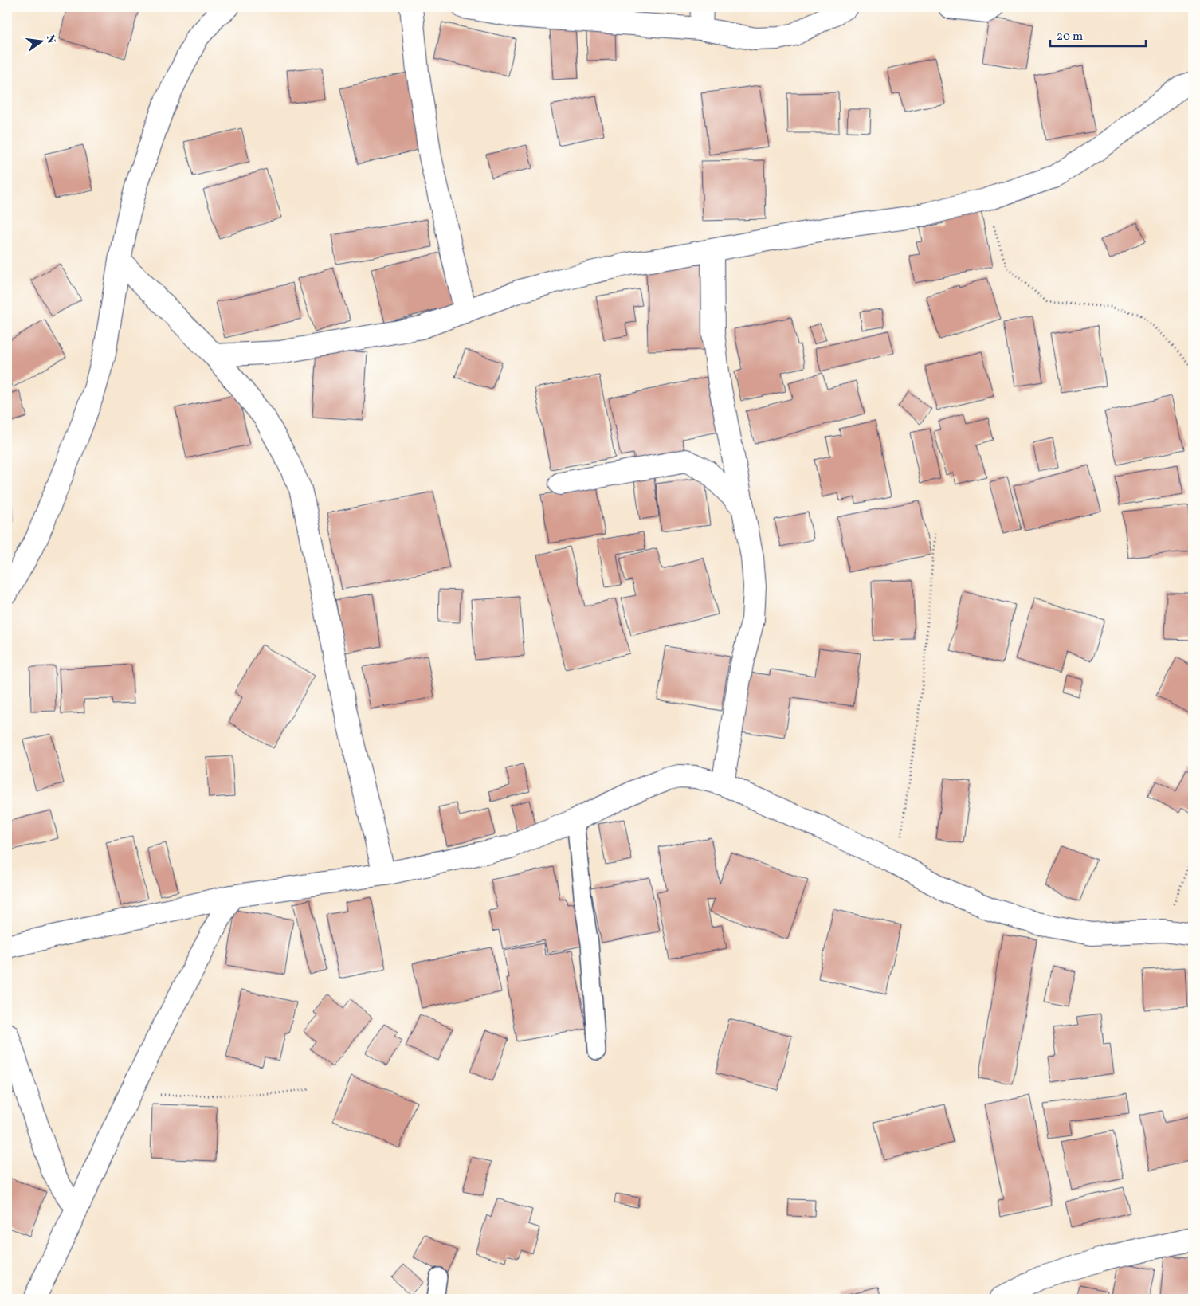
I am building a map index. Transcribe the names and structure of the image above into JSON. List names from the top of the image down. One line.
{"scale_bar":"20 m","north":"right"}
